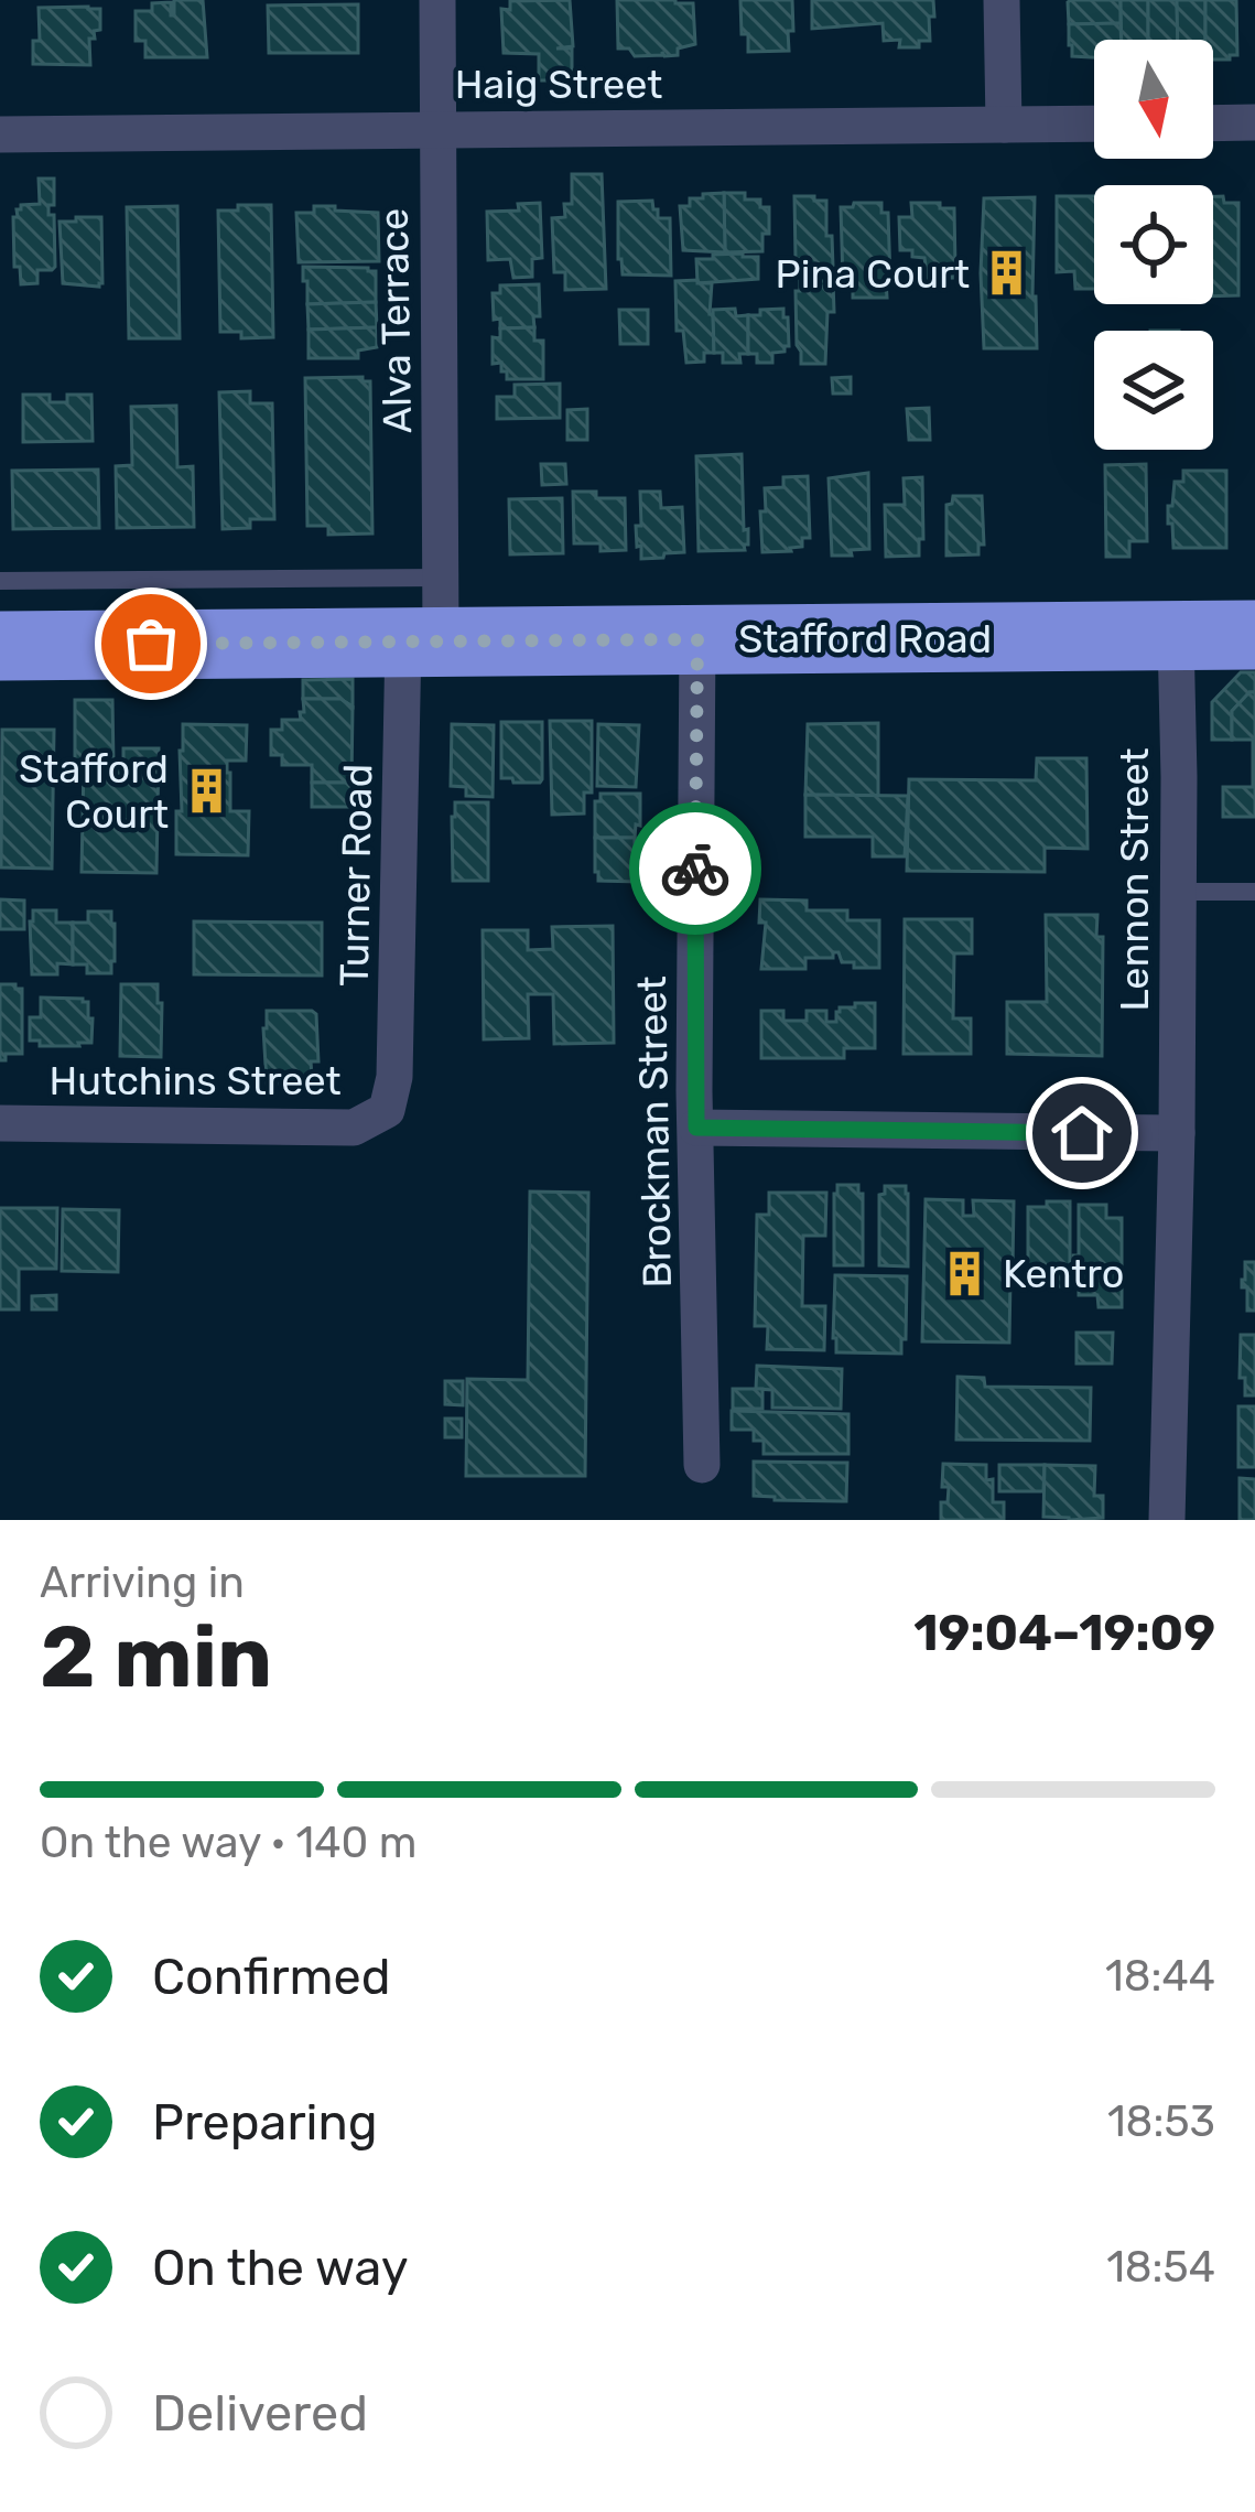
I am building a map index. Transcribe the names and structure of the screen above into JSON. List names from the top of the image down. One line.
{"streets":{"highway":["Stafford Road"],"street":["Haig Street","Alva Terrace","Turner Road","Lennon Street","Hutchins Street","Brockman Street"]},"crossings":[["Haig Street","Alva Terrace"],["Alva Terrace","Stafford Road"],["Alva Terrace","Turner Road"],["Stafford Road","Turner Road"],["Stafford Road","Lennon Street"],["Stafford Road","Brockman Street"],["Turner Road","Hutchins Street"]],"places":{"building":["Pina Court","Stafford Court","Kentro"]},"north":"bottom","page":{"heading":["2 min","Arriving in","19:04–19:09"],"bar":"On the way · 140 m","list":[["Confirmed","18:44"],["Preparing","18:53"],["On the way","18:54"],"Delivered"]}}
